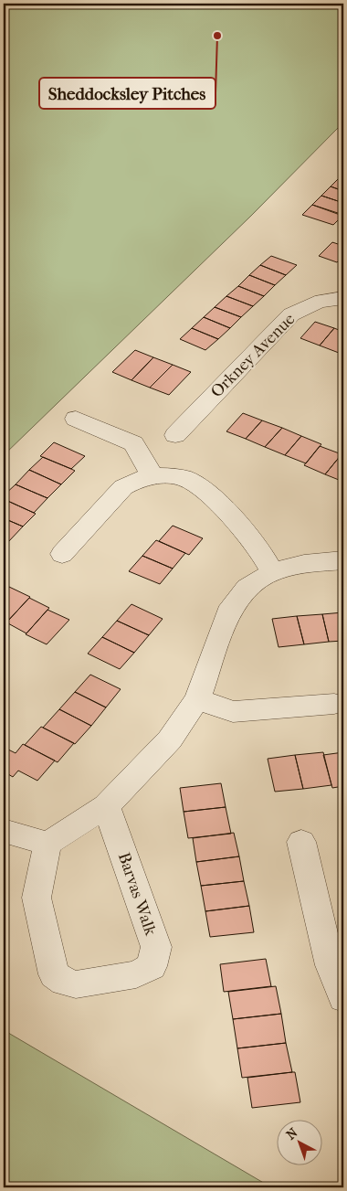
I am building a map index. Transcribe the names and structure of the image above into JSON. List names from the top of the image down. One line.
{"streets":{"street":["Orkney Avenue","Barvas Walk"]},"places":["Sheddocksley Pitches"],"north":"top left"}
